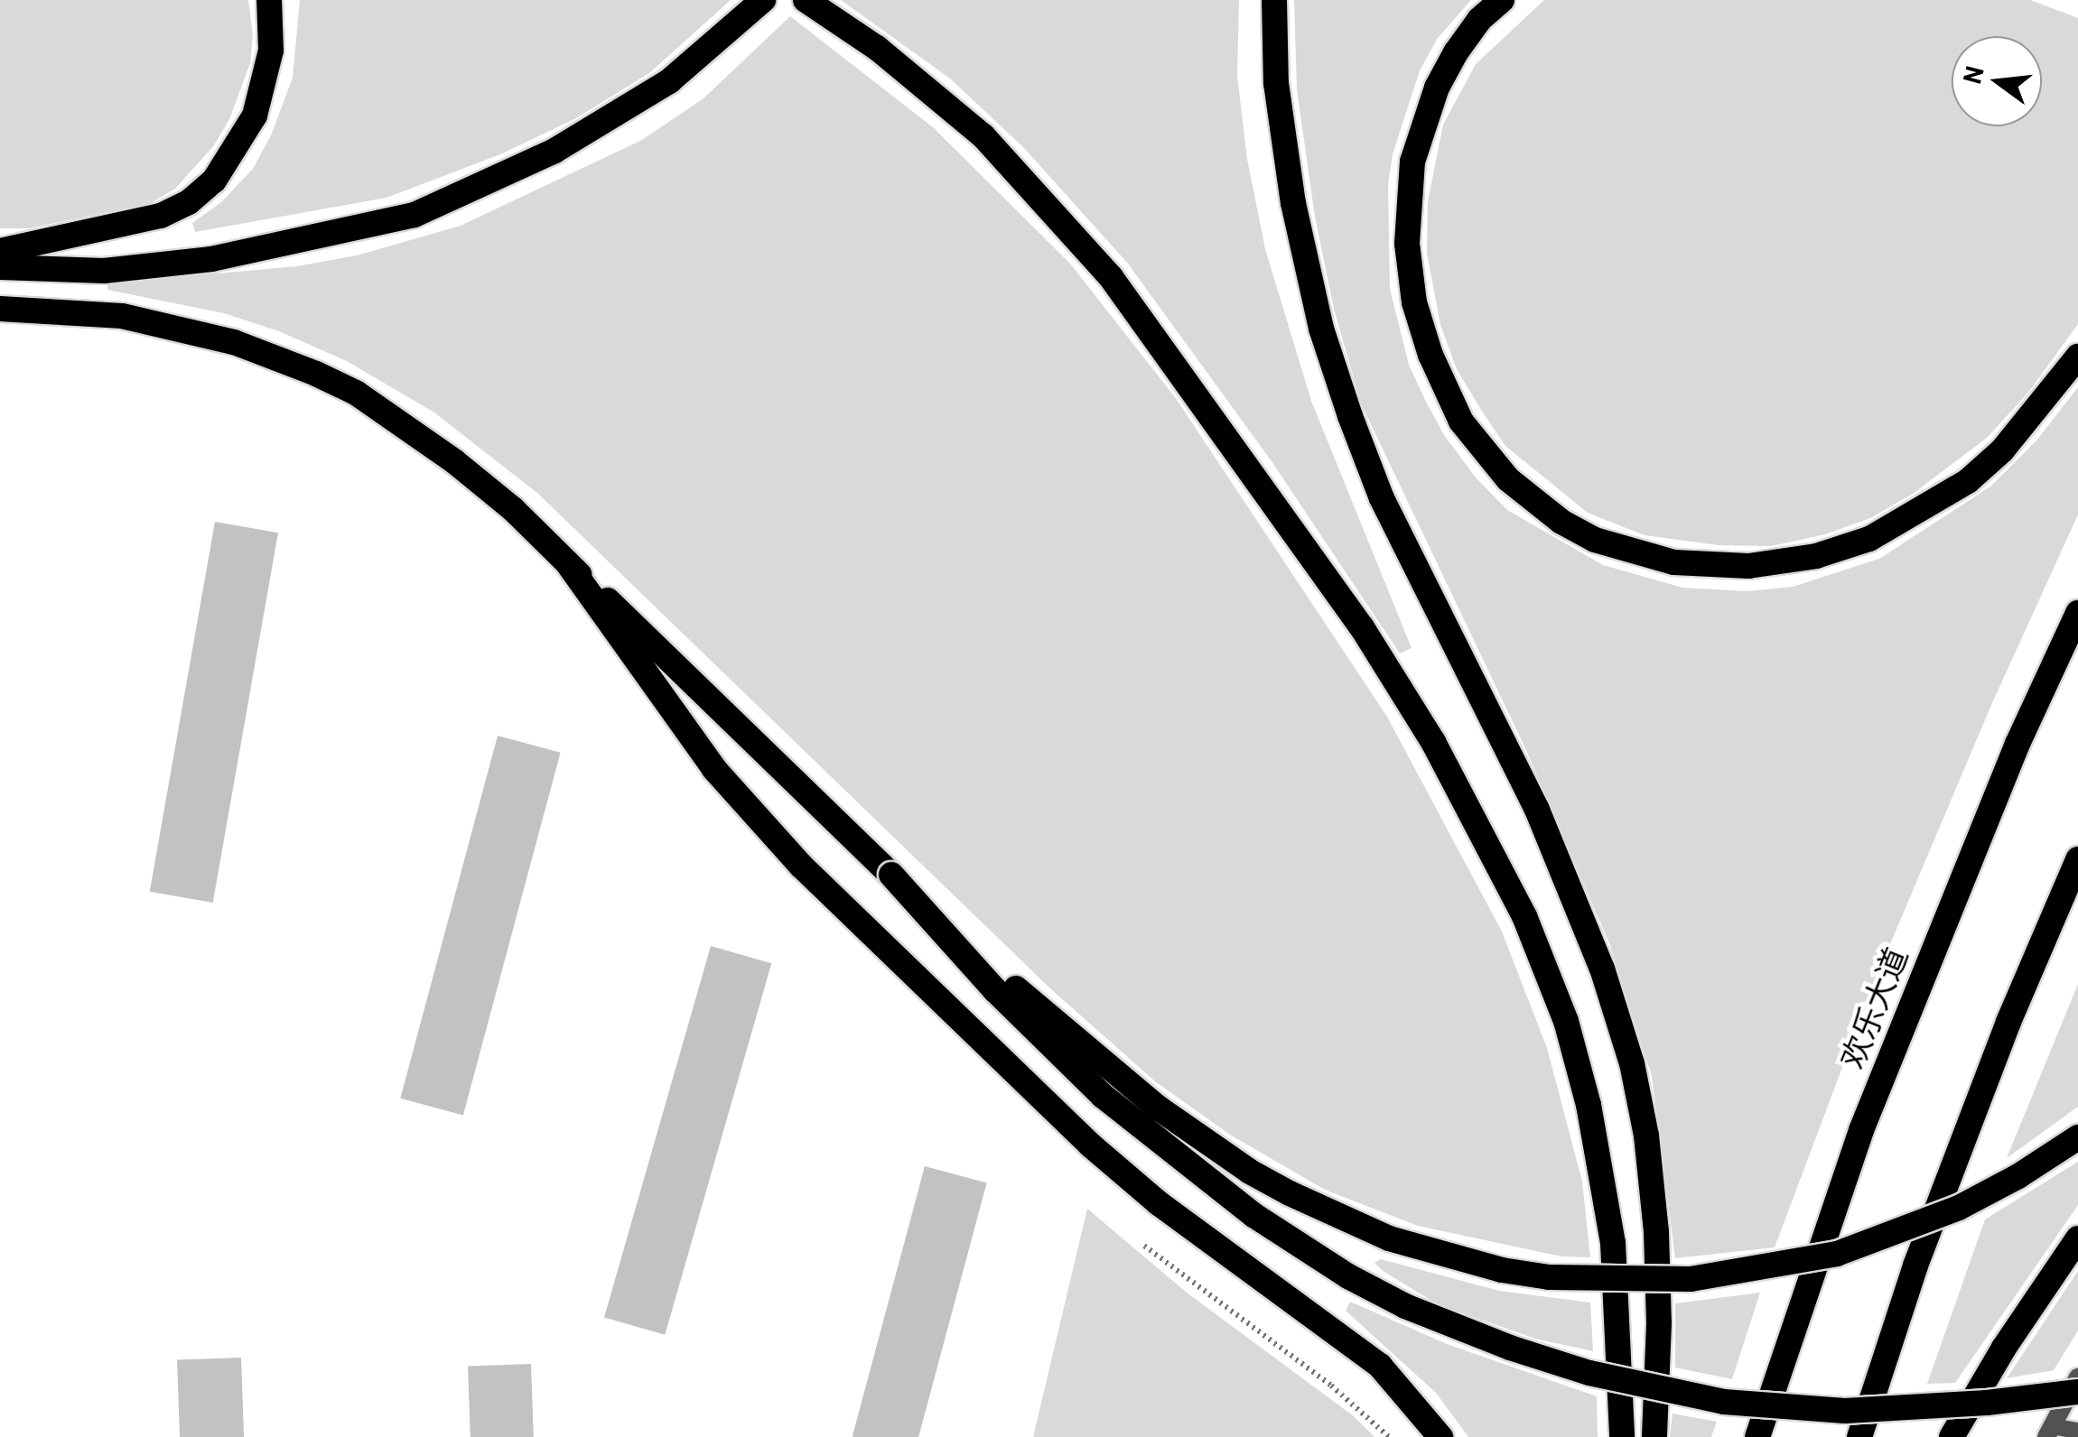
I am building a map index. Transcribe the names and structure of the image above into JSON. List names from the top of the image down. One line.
{"streets":{"highway":["欢乐大道"]},"north":"left"}
